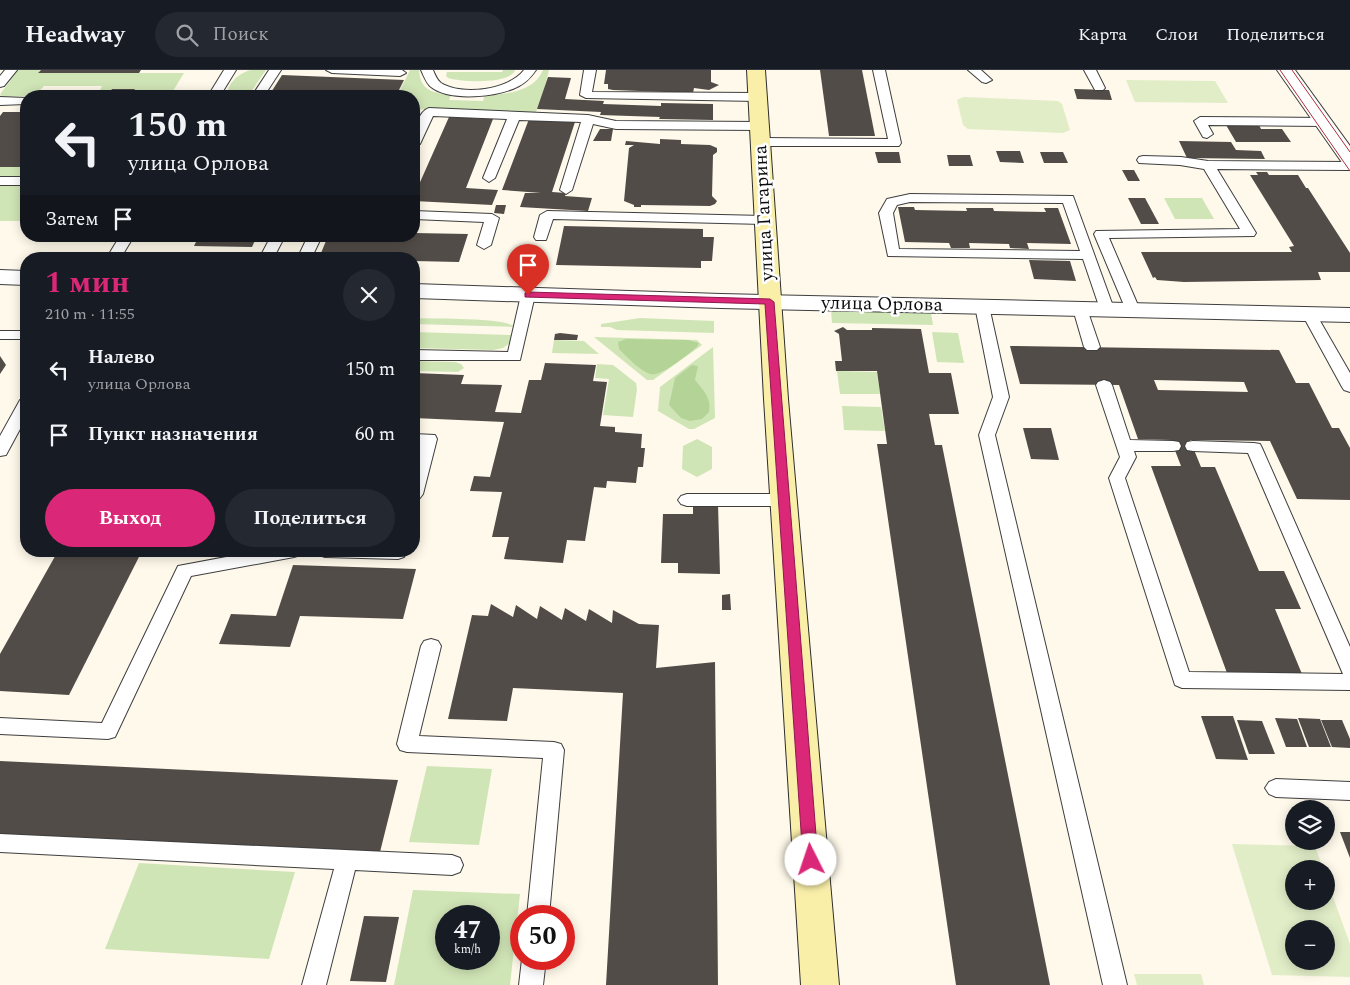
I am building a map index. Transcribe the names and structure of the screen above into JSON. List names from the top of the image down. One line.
{"streets":{"main road":["улица Гагарина"],"street":["улица Орлова"]},"crossings":[["улица Гагарина","улица Орлова"]],"page":{"header":"Headway","search":"Поиск","nav":["Карта","Слои","Поделиться"],"turn":["150 m","улица Орлова"],"then":"Затем","heading":["1 мин","210 m · 11:55"],"list":[{"name":"Налево","note":"улица Орлова","value":"150 m"},{"name":"Пункт назначения","value":"60 m"}],"buttons":["Выход","Поделиться"],"map_buttons":["+","−"],"speed":"47 km/h","limit":"50"}}
